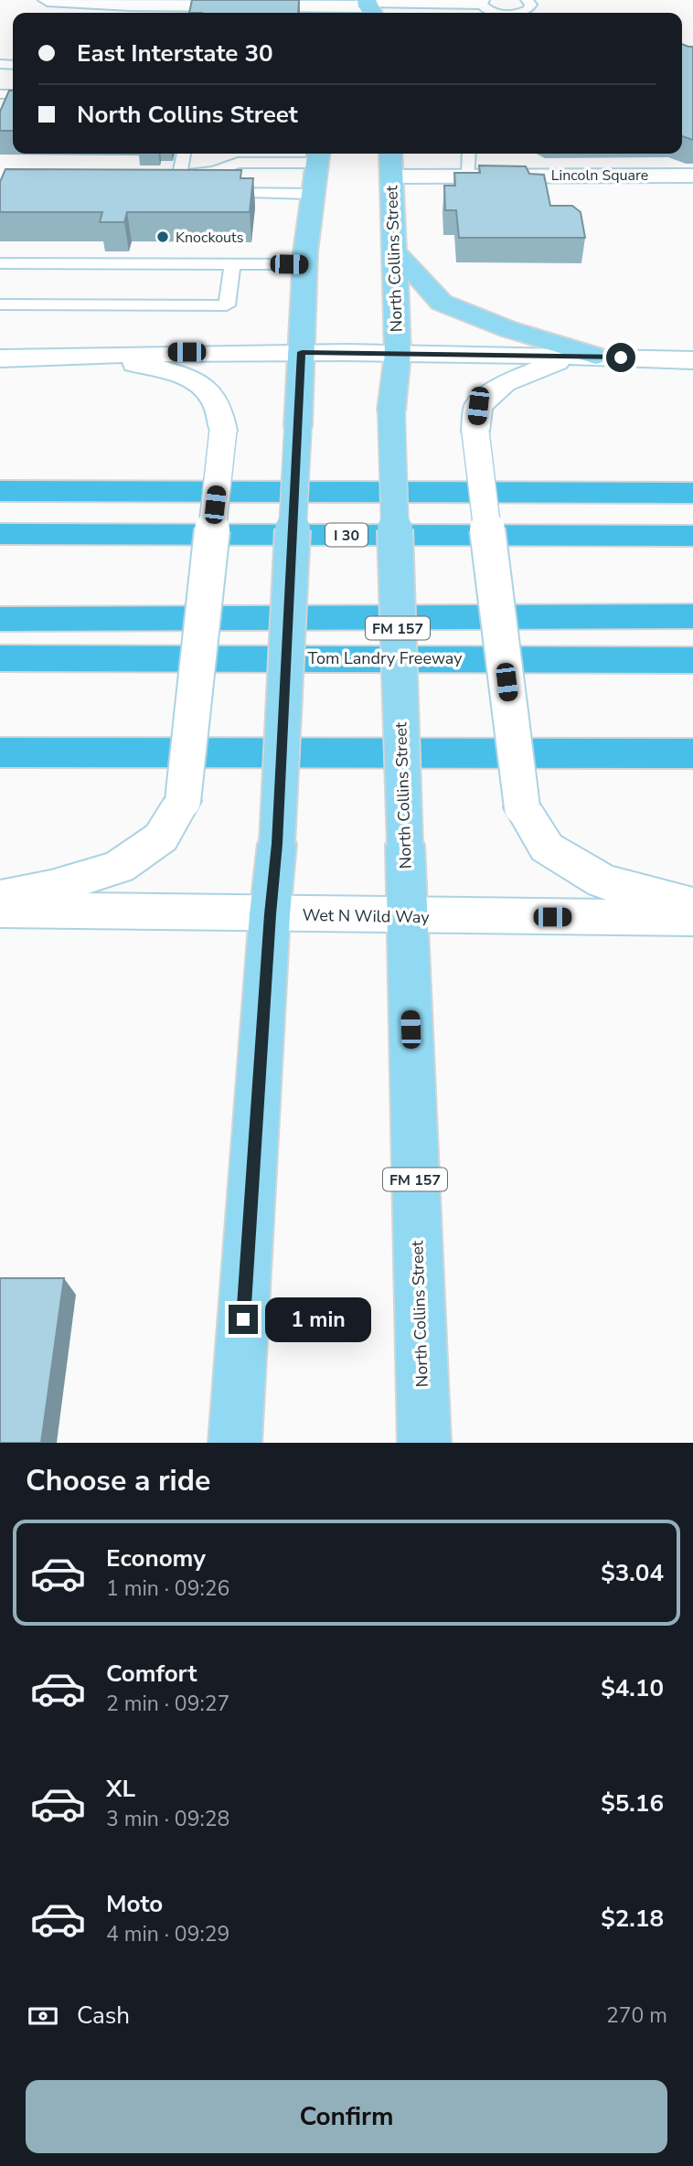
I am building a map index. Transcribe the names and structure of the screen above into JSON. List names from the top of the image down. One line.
{"streets":{"highway":["I 30","Tom Landry Freeway"],"main road":["Lincoln Square","North Collins Street","FM 157","Wet N Wild Way"]},"crossings":[["Lincoln Square","North Collins Street"],["North Collins Street","Wet N Wild Way"]],"places":["Knockouts"],"page":{"banner":["East Interstate 30","North Collins Street"],"bubble":"1 min","heading":"Choose a ride","list":[{"name":"Economy","note":"1 min · 09:26","value":"$3.04"},{"name":"Comfort","note":"2 min · 09:27","value":"$4.10"},{"name":"XL","note":"3 min · 09:28","value":"$5.16"},{"name":"Moto","note":"4 min · 09:29","value":"$2.18"}],"pay":["Cash","270 m"],"buttons":"Confirm"}}
